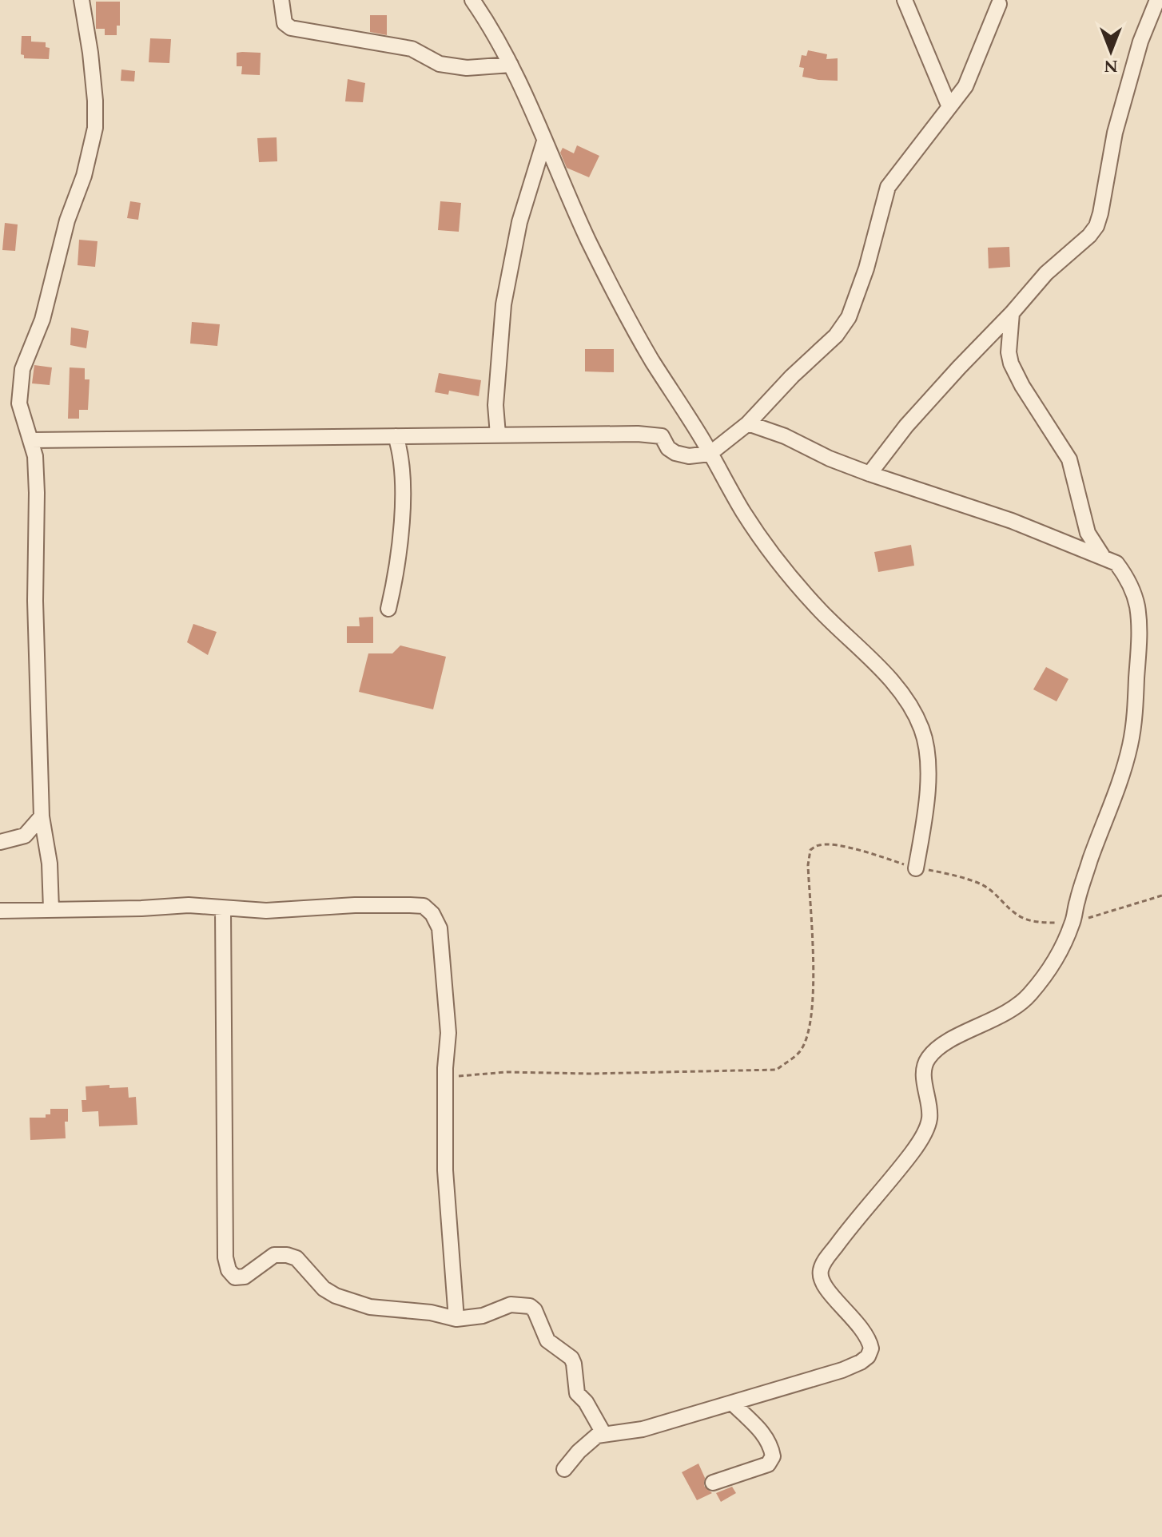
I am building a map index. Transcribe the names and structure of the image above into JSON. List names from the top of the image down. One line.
{"north":"bottom"}
